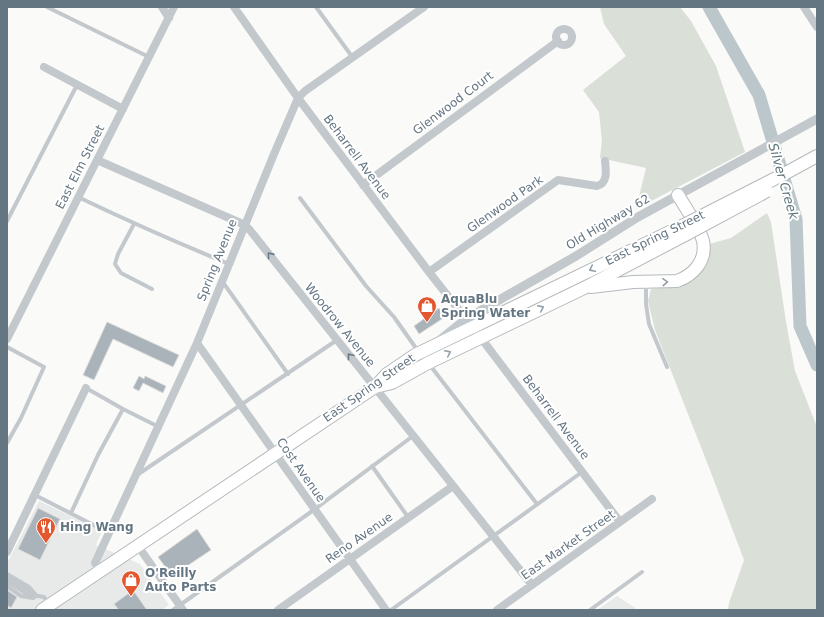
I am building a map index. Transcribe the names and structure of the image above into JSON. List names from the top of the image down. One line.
{"streets":{"main road":["East Spring Street"],"street":["Glenwood Court","Beharrell Avenue","East Elm Street","Glenwood Park","Old Highway 62","Spring Avenue","Woodrow Avenue","Cost Avenue","Reno Avenue","East Market Street"]},"crossings":[["Glenwood Court","Beharrell Avenue"],["Beharrell Avenue","Glenwood Park"],["Beharrell Avenue","Old Highway 62"],["Beharrell Avenue","East Spring Street"],["Beharrell Avenue","Spring Avenue"],["Beharrell Avenue","East Market Street"],["East Elm Street","Woodrow Avenue"],["Old Highway 62","East Spring Street"],["East Spring Street","Spring Avenue"],["East Spring Street","Woodrow Avenue"],["East Spring Street","Cost Avenue"],["Spring Avenue","Woodrow Avenue"],["Spring Avenue","Cost Avenue"],["Woodrow Avenue","Reno Avenue"],["Woodrow Avenue","East Market Street"],["Cost Avenue","Reno Avenue"]],"water":["Silver Creek"],"places":{"shop":["AquaBlu Spring Water","O'Reilly Auto Parts"],"restaurant":["Hing Wang"]}}
